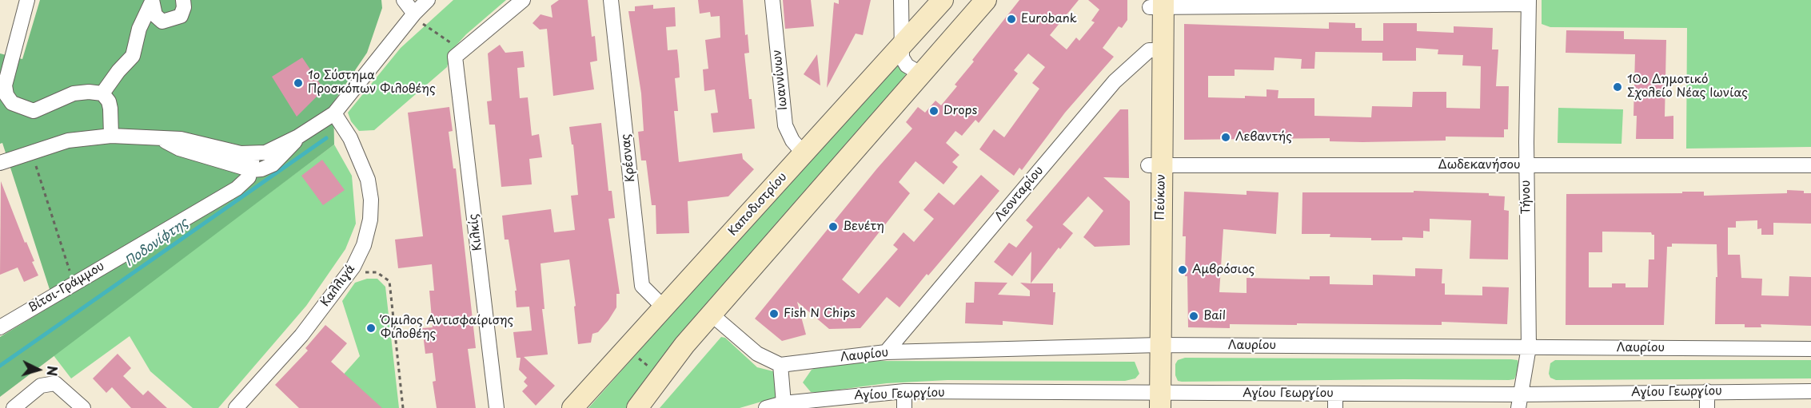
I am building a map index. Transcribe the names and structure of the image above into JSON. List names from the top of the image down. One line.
{"streets":{"main road":["Πεύκων","Καποδιστρίου"],"street":["Ιωαννίνων","Κρέσνας","Δωδεκανήσου","Λεονταρίου","Τήνου","Κιλκίς","Καλλιγά","Βίτσι-Γράμμου","Λαυρίου","Αγίου Γεωργίου"]},"crossings":[["Ιωαννίνων","Καποδιστρίου"],["Κρέσνας","Καποδιστρίου"],["Δωδεκανήσου","Πεύκων"],["Δωδεκανήσου","Τήνου"],["Λεονταρίου","Πεύκων"],["Λεονταρίου","Λαυρίου"],["Πεύκων","Λαυρίου"],["Πεύκων","Αγίου Γεωργίου"],["Τήνου","Λαυρίου"],["Τήνου","Αγίου Γεωργίου"]],"water":["Ποδονίφτης"],"places":["Eurobank","1ο Σύστημα Προσκόπων Φιλοθέης","10ο Δημοτικό Σχολείο Νέας Ιωνίας","Drops","Λεβαντής","Βενέτη","Αμβρόσιος","Fish N Chips","Bail","Όμιλος Αντισφαίρισης Φιλοθέης"],"north":"right"}
